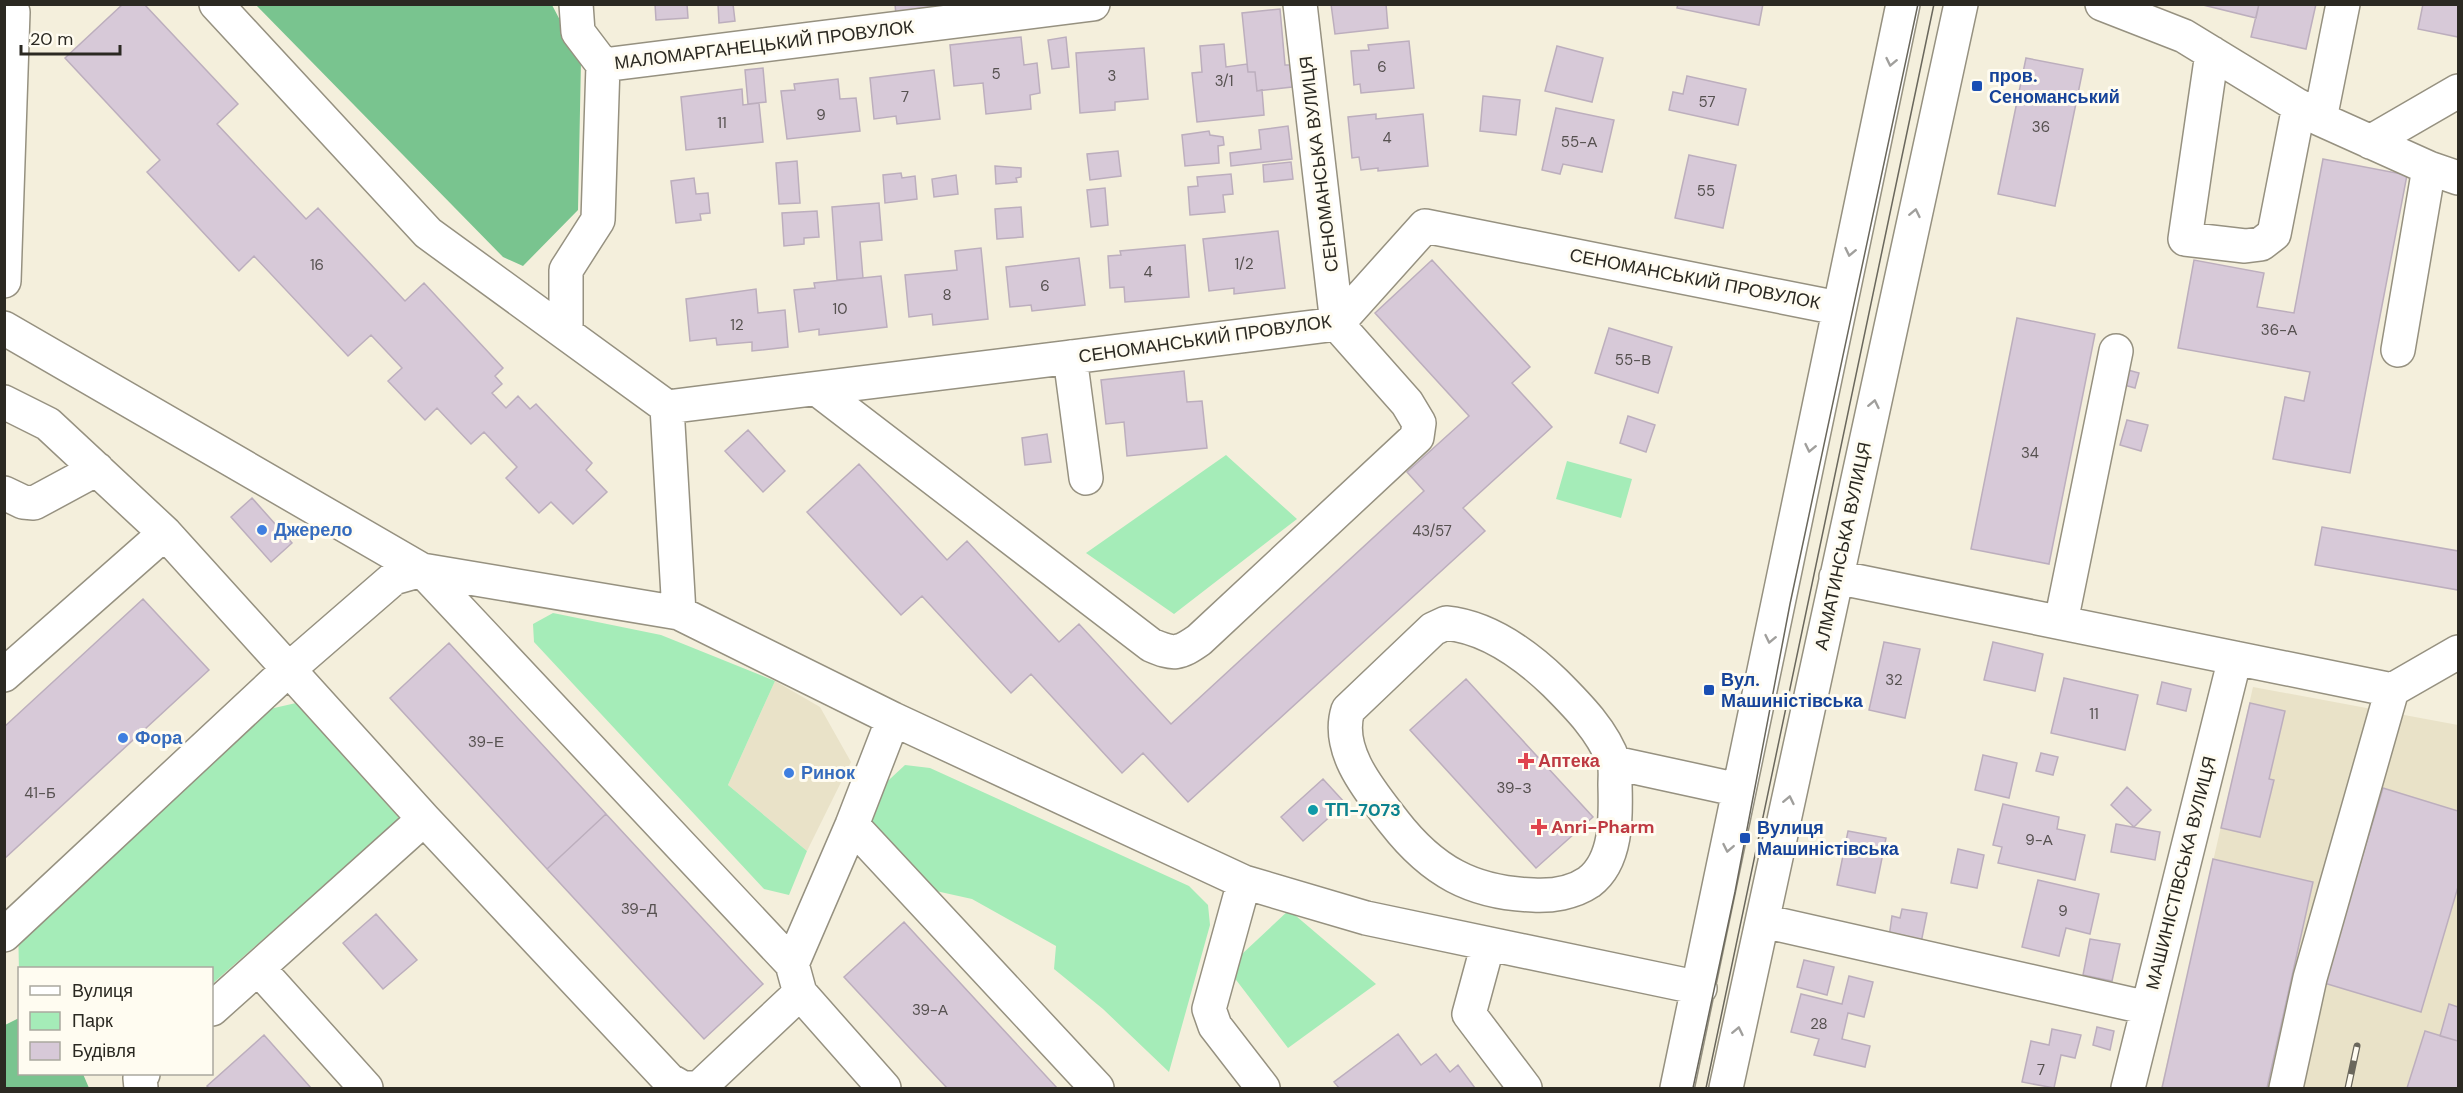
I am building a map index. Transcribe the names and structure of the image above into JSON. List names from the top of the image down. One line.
{"streets":{"street":["МАЛОМАРГАНЕЦЬКИЙ ПРОВУЛОК","СЕНОМАНСЬКА ВУЛИЦЯ","СЕНОМАНСЬКИЙ ПРОВУЛОК","АЛМАТИНСЬКА ВУЛИЦЯ","МАШИНІСТІВСЬКА ВУЛИЦЯ"]},"crossings":[["СЕНОМАНСЬКА ВУЛИЦЯ","СЕНОМАНСЬКИЙ ПРОВУЛОК"]],"places":{"transit":["пров. Сеноманський","Вул. Машиністівська","Вулиця Машиністівська"],"other":["Джерело","Фора","Ринок","ТП-7073"],"health":["Аптека","Anri-Pharm"]},"house_numbers":["6","5","3","3/1","7","57","9","11","36","4","55-А","55","1/2","16","4","6","8","10","12","36-А","55-В","34","43/57","32","11","39-Е","39-З","41-Б","9-А","39-Д","9","39-А","28","7"],"legend":["Вулиця","Парк","Будівля"],"scale_bar":"20 m"}
